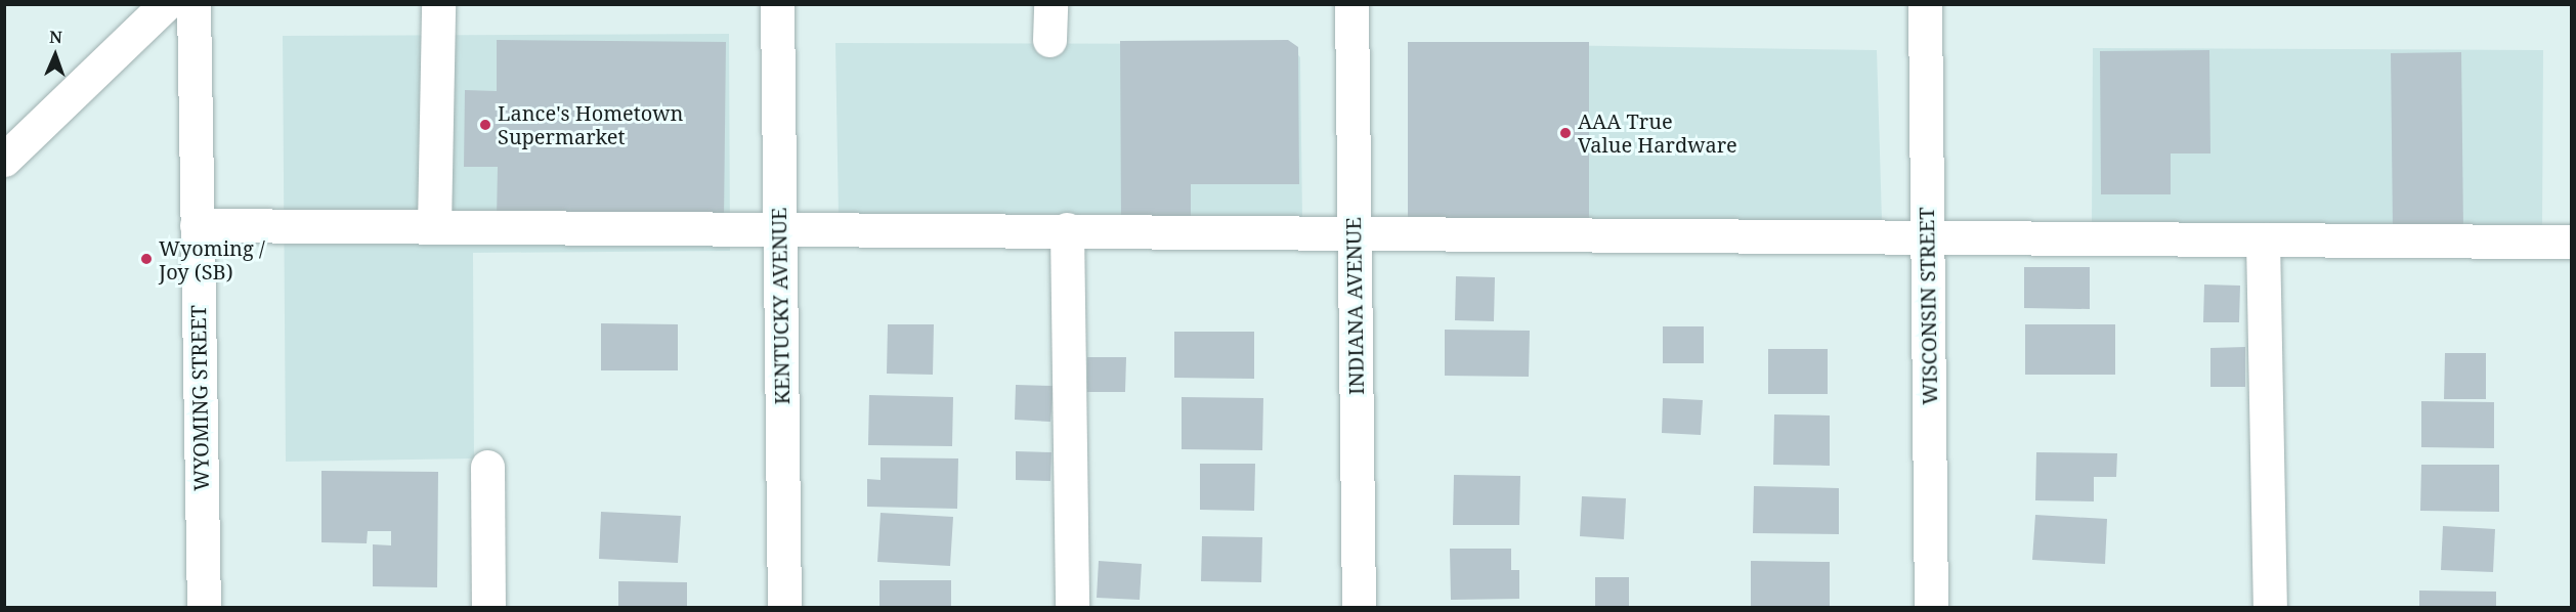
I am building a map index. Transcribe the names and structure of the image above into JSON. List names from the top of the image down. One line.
{"streets":{"street":["KENTUCKY AVENUE","INDIANA AVENUE","WISCONSIN STREET","WYOMING STREET"]},"places":["Lance's Hometown Supermarket","AAA True Value Hardware","Wyoming / Joy (SB)"],"north":"top"}
